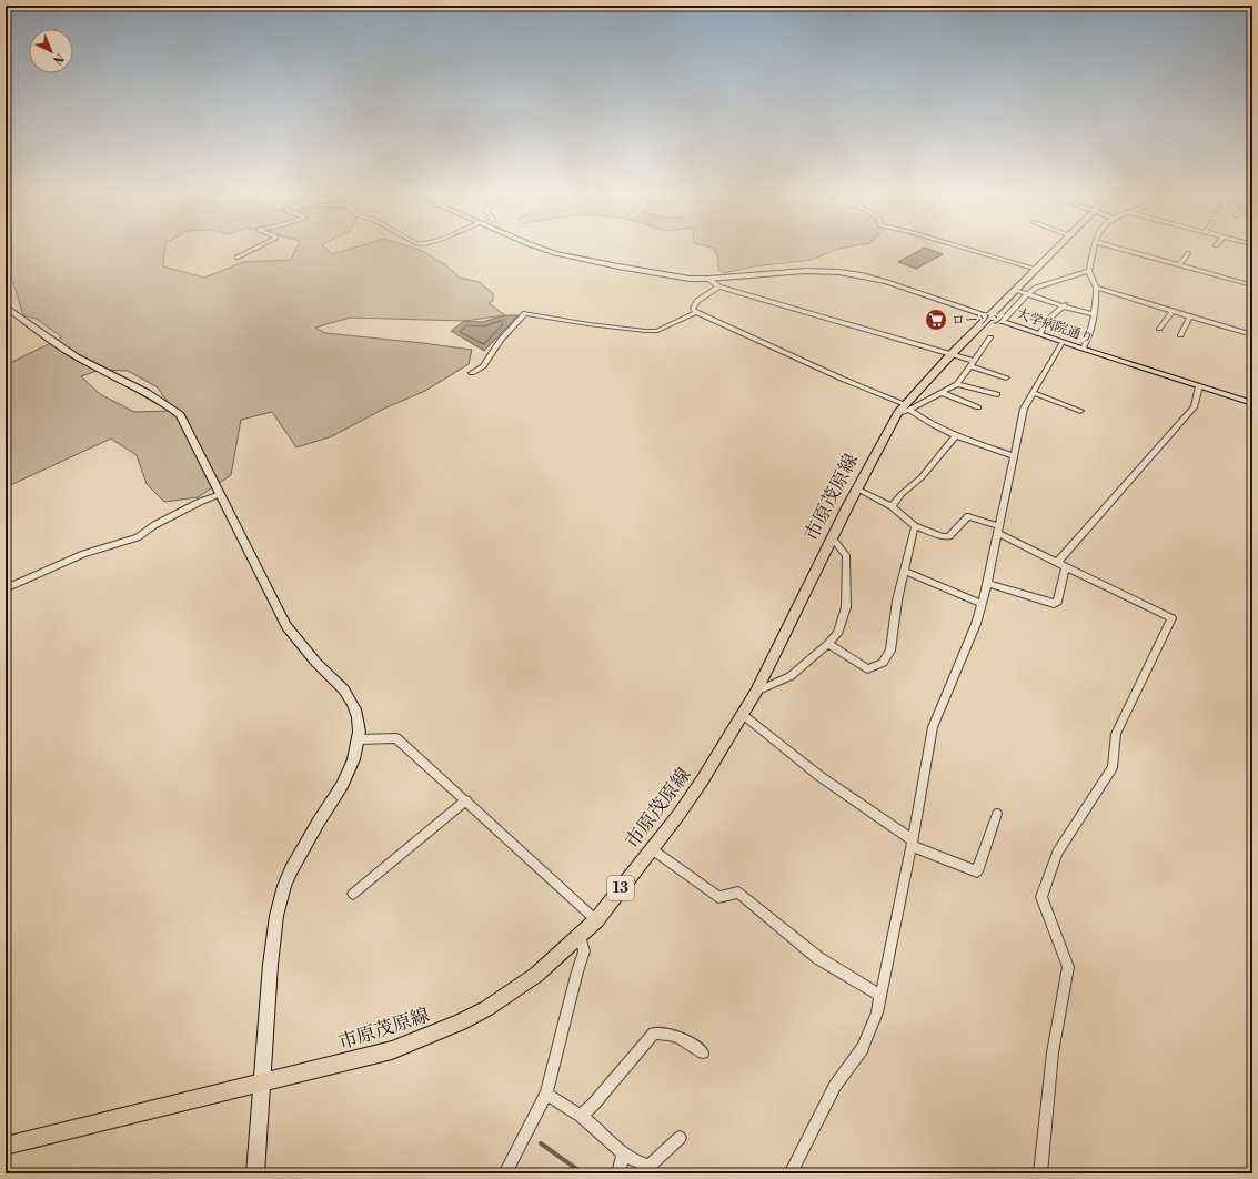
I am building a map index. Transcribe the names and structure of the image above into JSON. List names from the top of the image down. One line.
{"streets":{"main road":["市原茂原線","13"],"street":["大学病院通り"]},"crossings":[["大学病院通り","市原茂原線"]],"places":{"supermarket":["ローソン"]},"north":"bottom right"}
